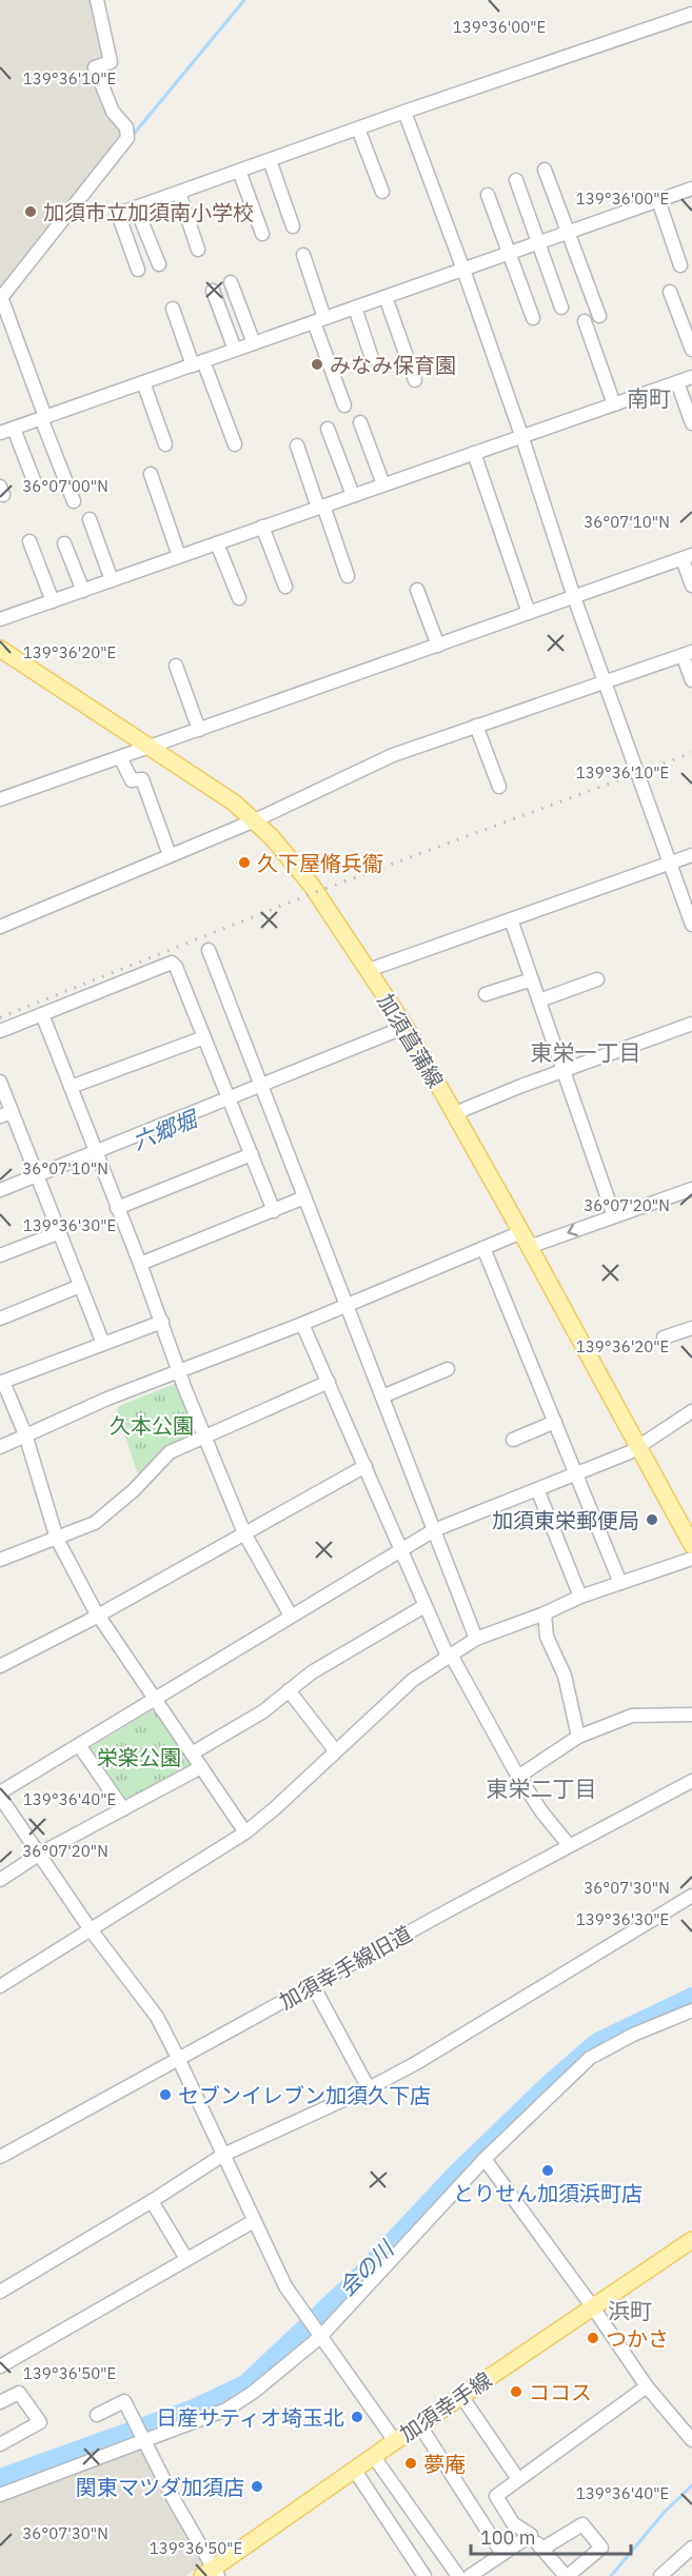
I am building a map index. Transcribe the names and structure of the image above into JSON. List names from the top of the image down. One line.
{"streets":{"main road":["加須菖蒲線","加須幸手線"],"street":["加須幸手線旧道"]},"districts":["南町","東栄一丁目","東栄二丁目","浜町"],"water":["六郷堀","会の川"],"parks":["久本公園","栄楽公園"],"places":["加須市立加須南小学校","みなみ保育園","久下屋脩兵衞","加須東栄郵便局","セブンイレブン加須久下店","とりせん加須浜町店","つかさ","ココス","日産サティオ埼玉北","夢庵","関東マツダ加須店"],"scale_bar":"100 m","coordinates":["139°36'00\"E","139°36'10\"E","36°07'00\"N","36°07'10\"N","139°36'20\"E","36°07'20\"N","139°36'30\"E","139°36'40\"E","36°07'30\"N","139°36'50\"E"]}
